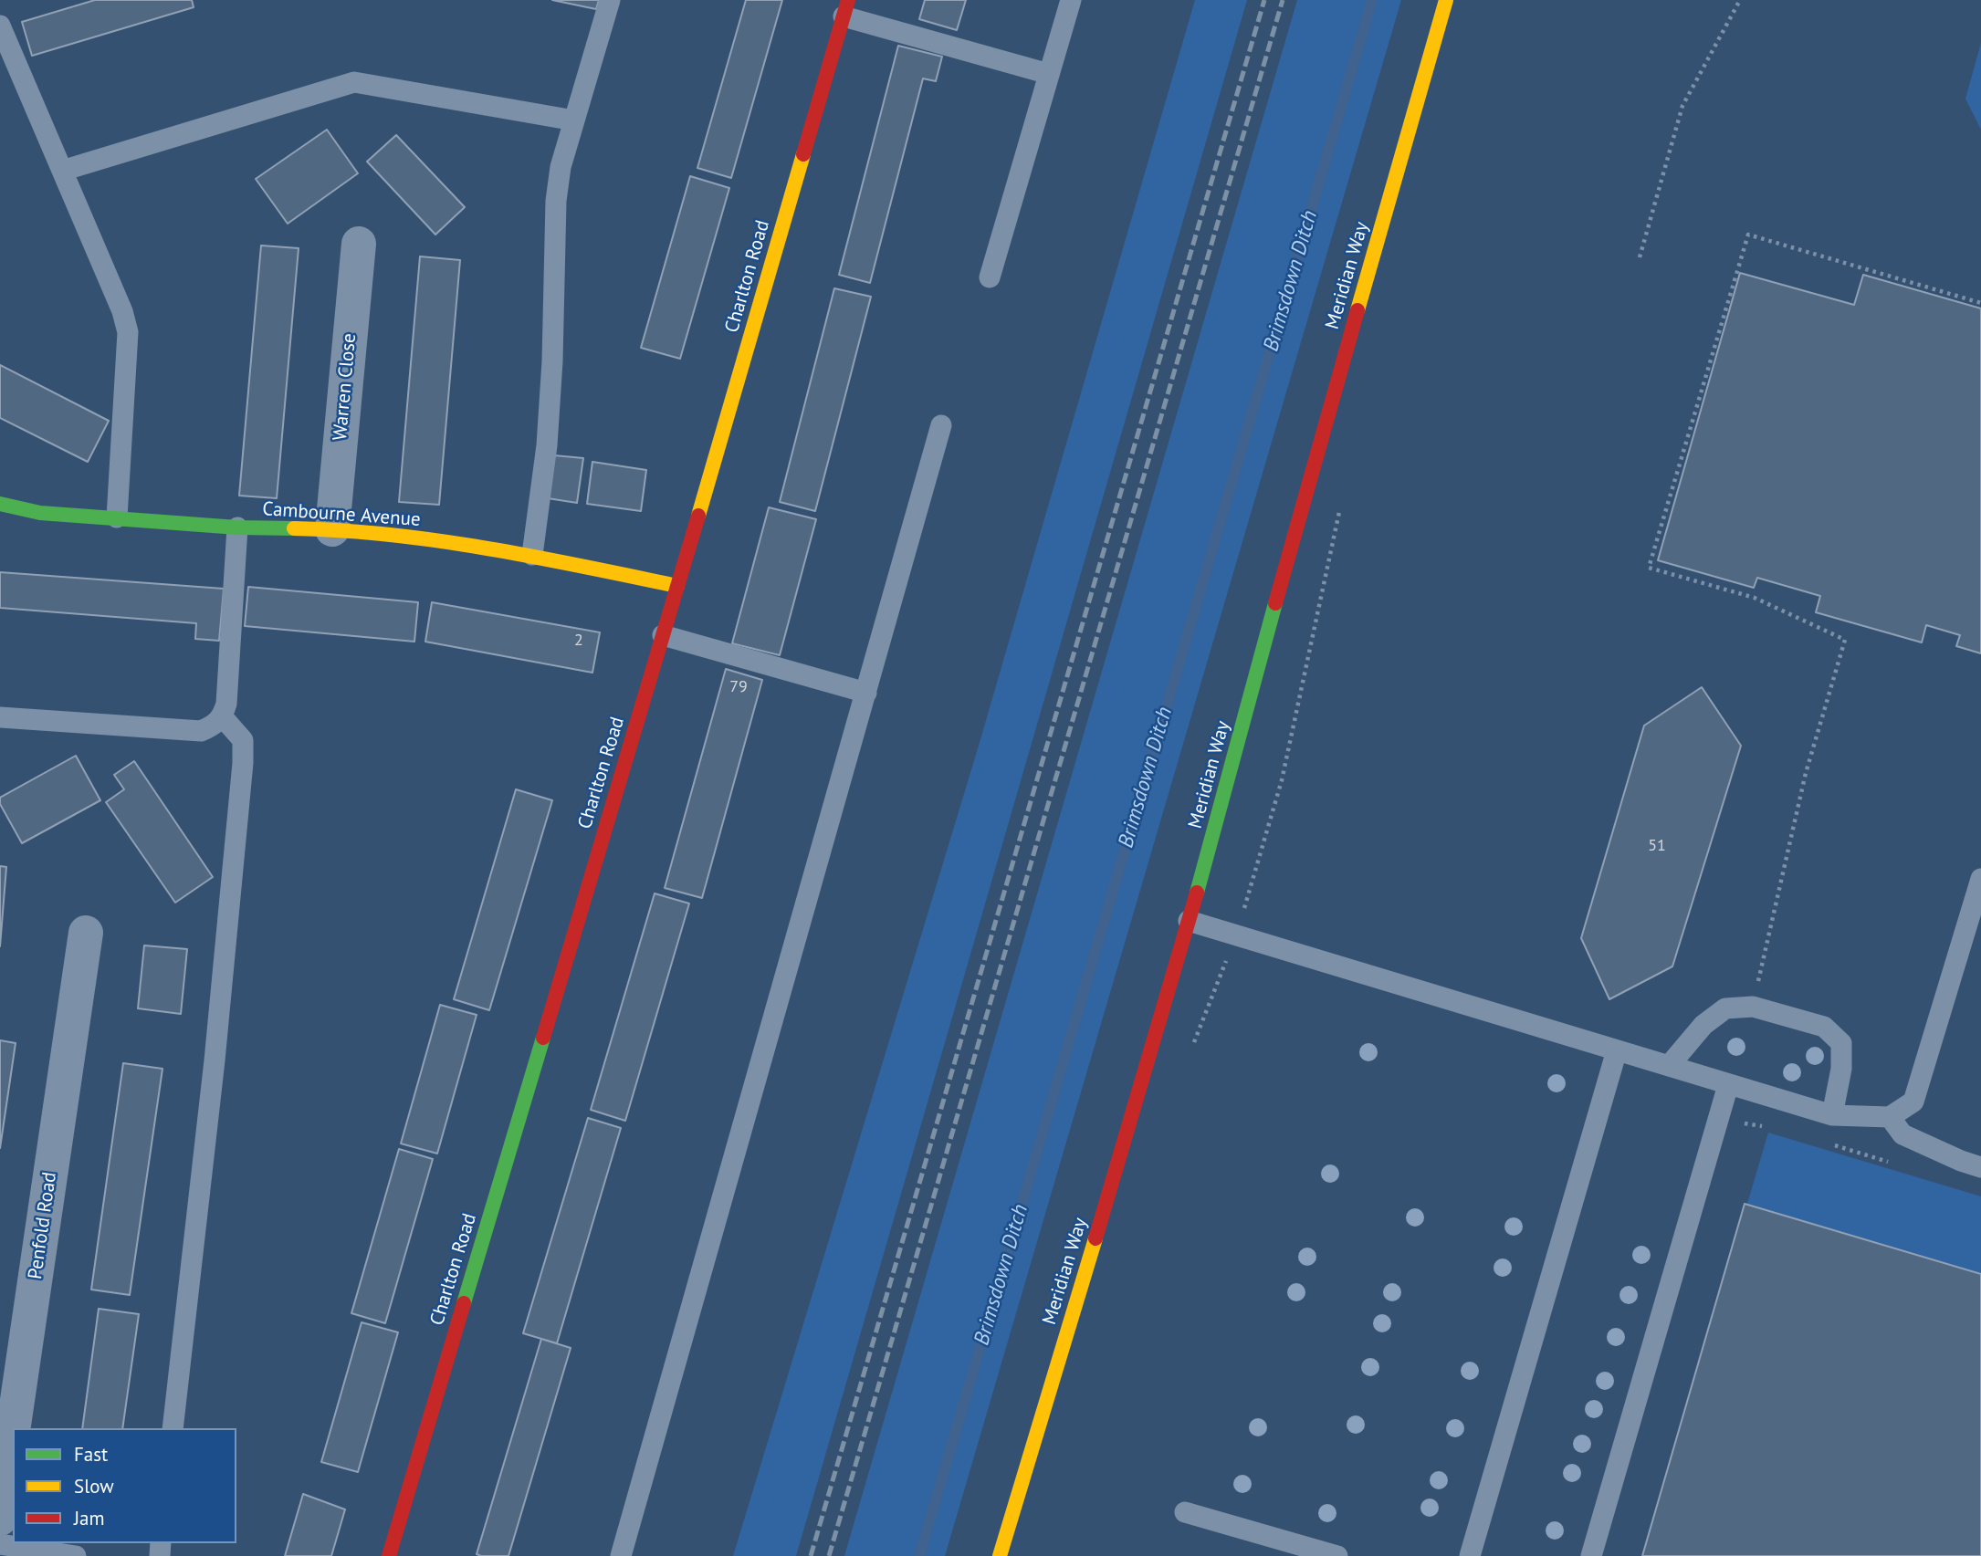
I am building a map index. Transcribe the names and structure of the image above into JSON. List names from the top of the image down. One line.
{"streets":{"street":["Meridian Way","Charlton Road","Warren Close","Cambourne Avenue","Penfold Road"]},"crossings":[["Charlton Road","Cambourne Avenue"],["Warren Close","Cambourne Avenue"]],"water":["Brimsdown Ditch"],"house_numbers":["2","79","51"],"legend":["Fast","Slow","Jam"]}
